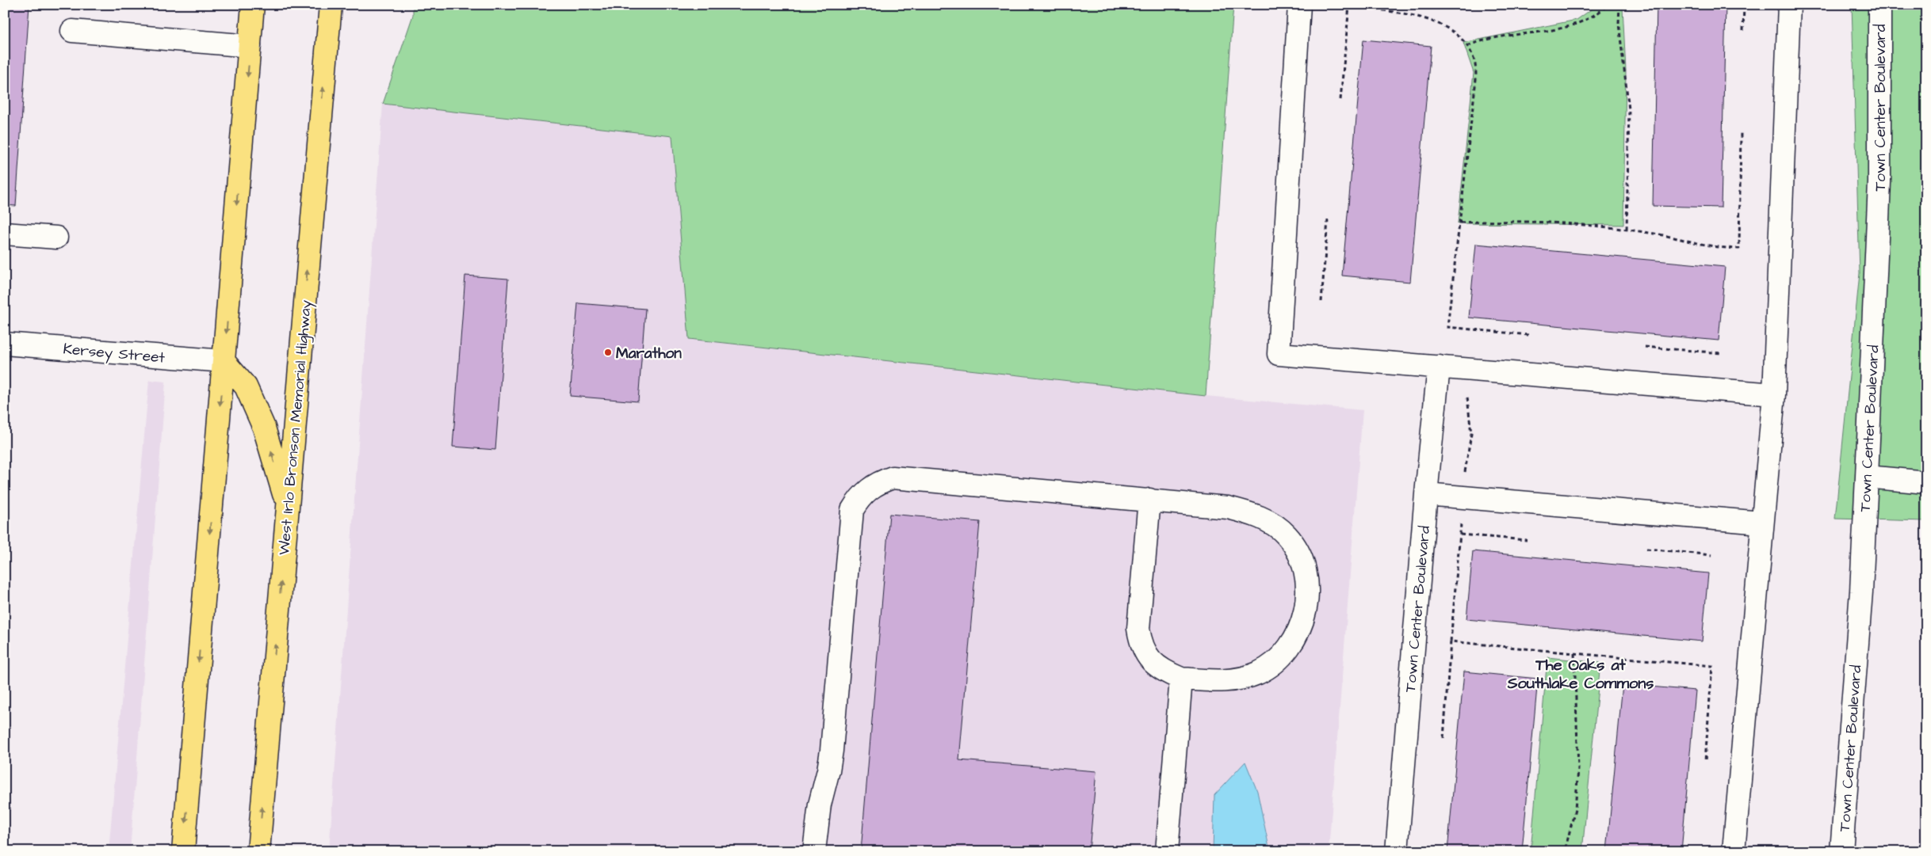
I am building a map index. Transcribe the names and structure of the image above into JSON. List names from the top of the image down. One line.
{"streets":{"highway":["West Irlo Bronson Memorial Highway"],"street":["Town Center Boulevard","Kersey Street"]},"districts":["The Oaks at Southlake Commons"],"places":["Marathon"]}
